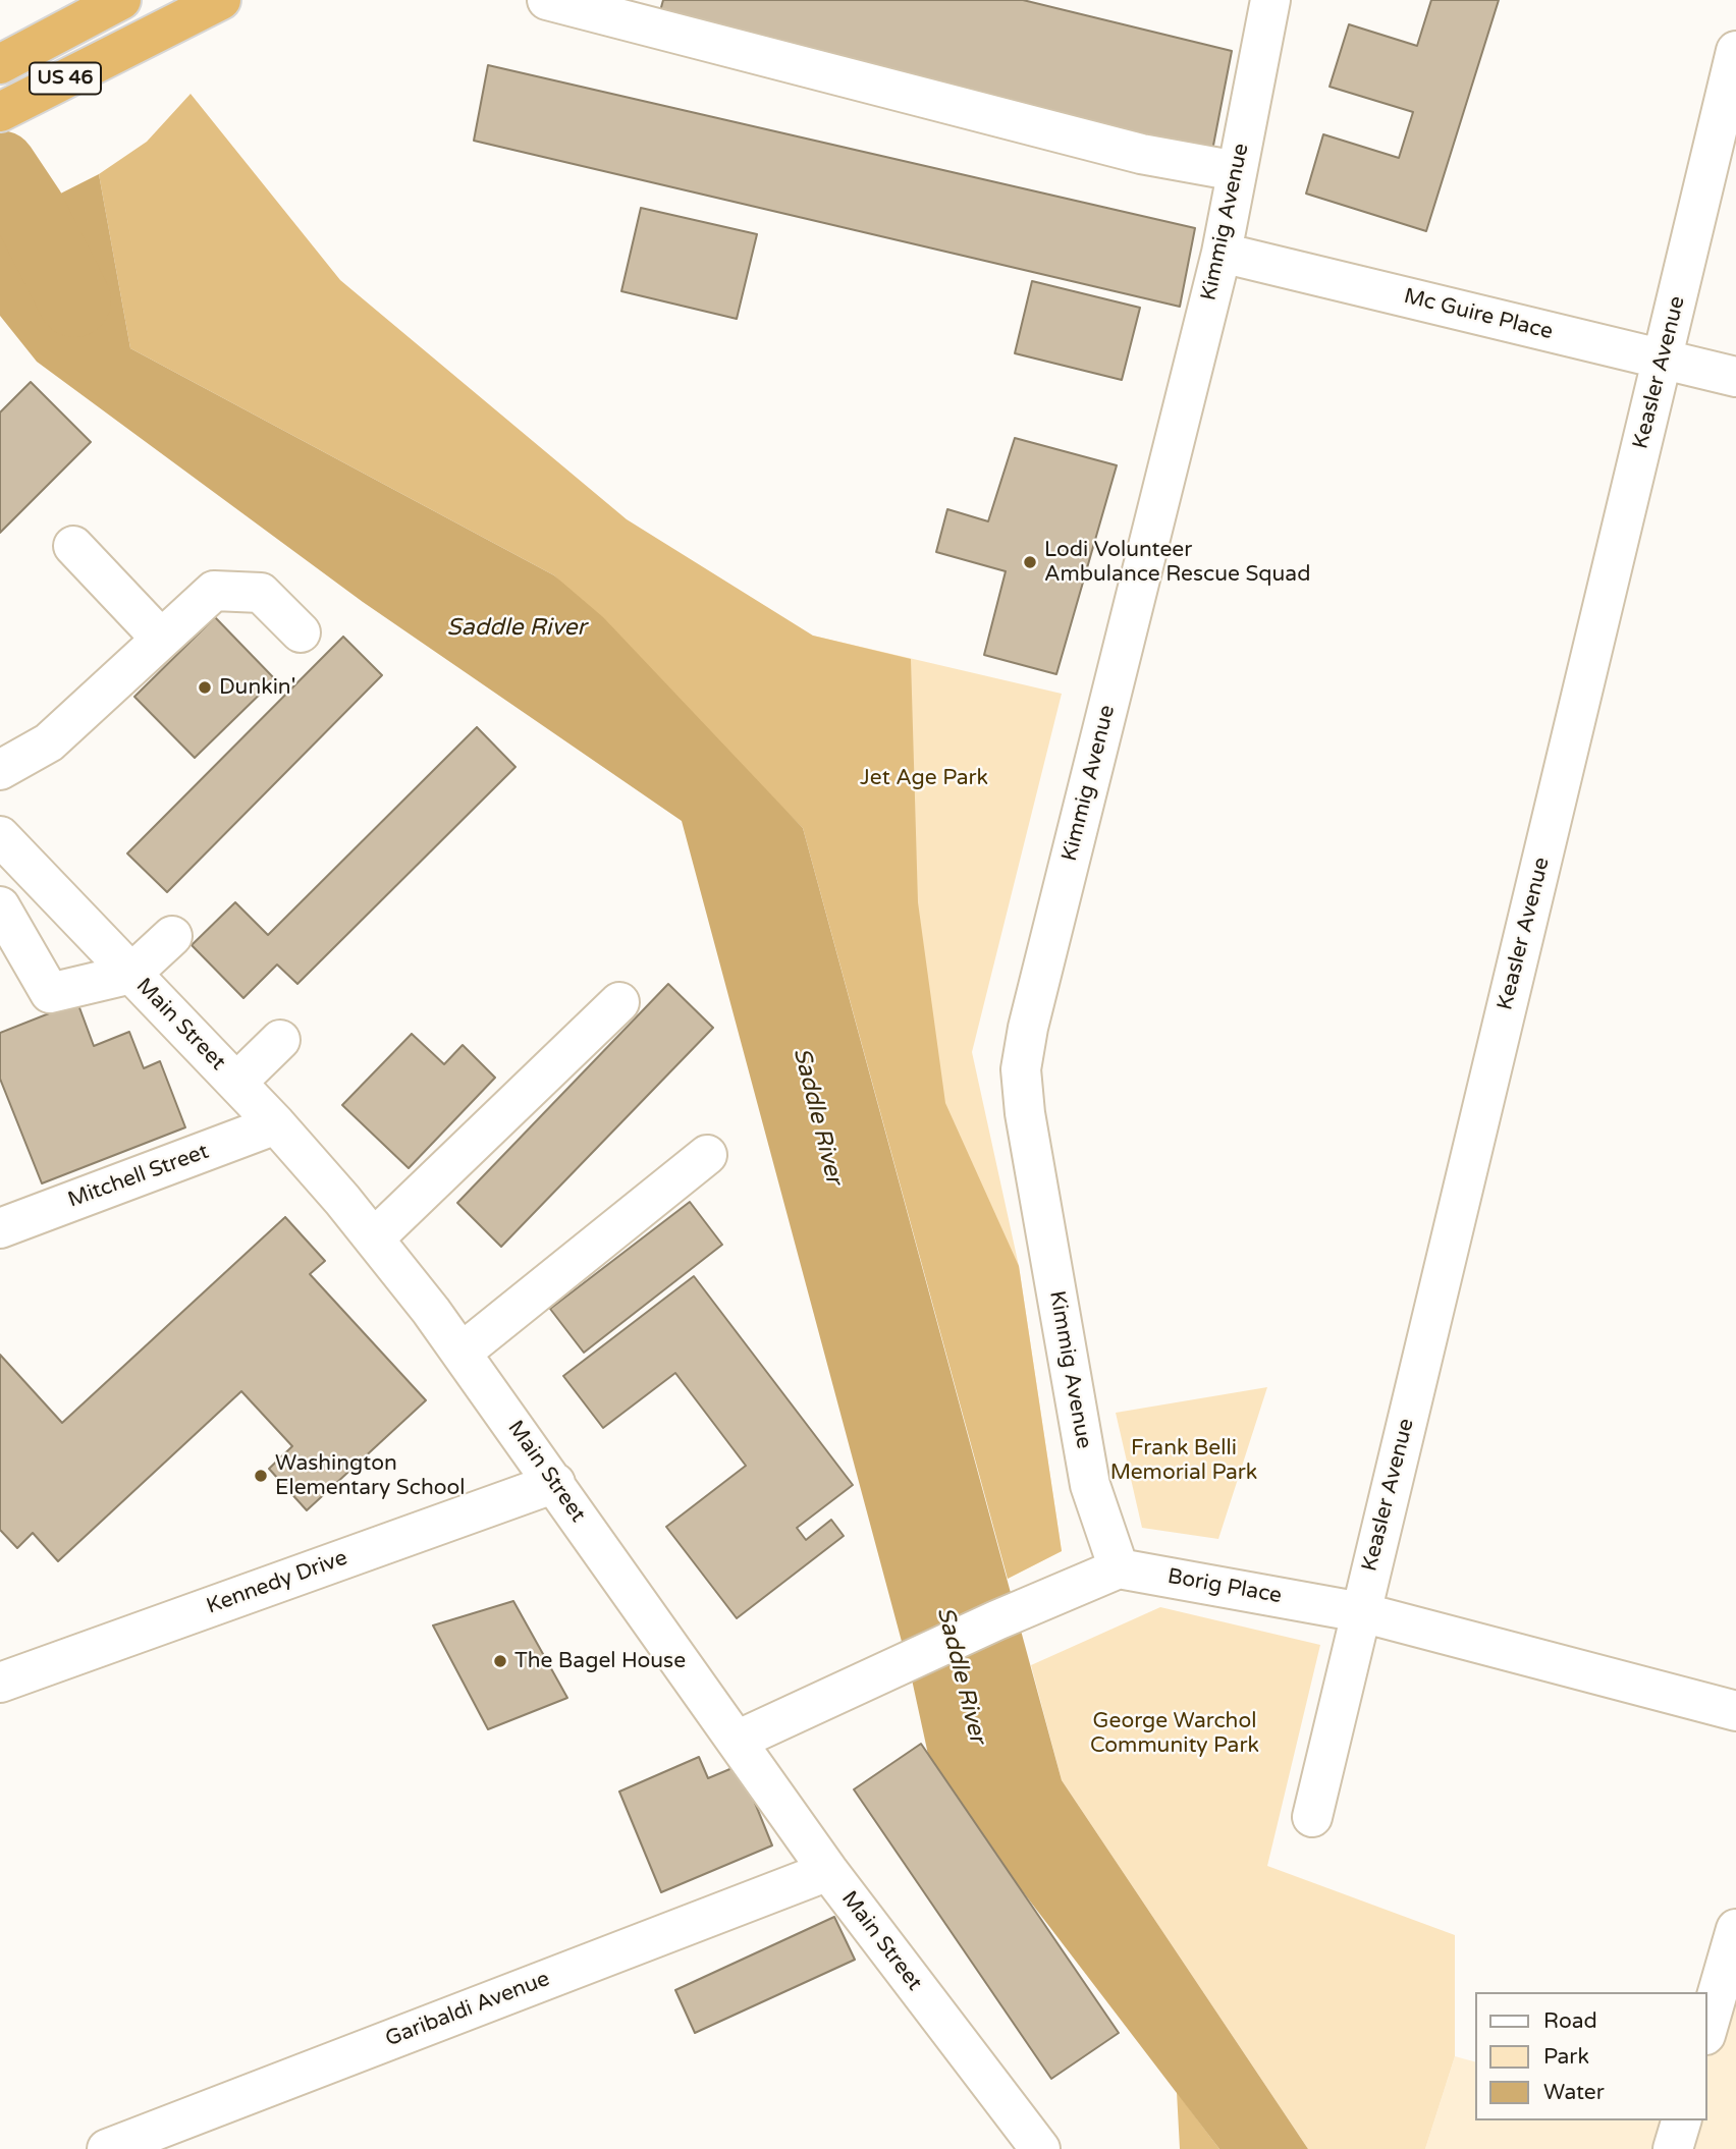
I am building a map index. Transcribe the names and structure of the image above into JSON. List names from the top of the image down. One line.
{"streets":{"highway":["US 46"],"street":["Kimmig Avenue","Mc Guire Place","Keasler Avenue","Main Street","Mitchell Street","Kennedy Drive","Borig Place","Garibaldi Avenue"]},"crossings":[["Kimmig Avenue","Mc Guire Place"],["Kimmig Avenue","Borig Place"],["Mc Guire Place","Keasler Avenue"],["Keasler Avenue","Borig Place"],["Main Street","Mitchell Street"],["Main Street","Kennedy Drive"],["Main Street","Garibaldi Avenue"]],"water":["Saddle River"],"parks":["Jet Age Park","Frank Belli Memorial Park","George Warchol Community Park"],"places":["Lodi Volunteer Ambulance Rescue Squad","Dunkin'","Washington Elementary School","The Bagel House"],"legend":["Road","Park","Water"]}
